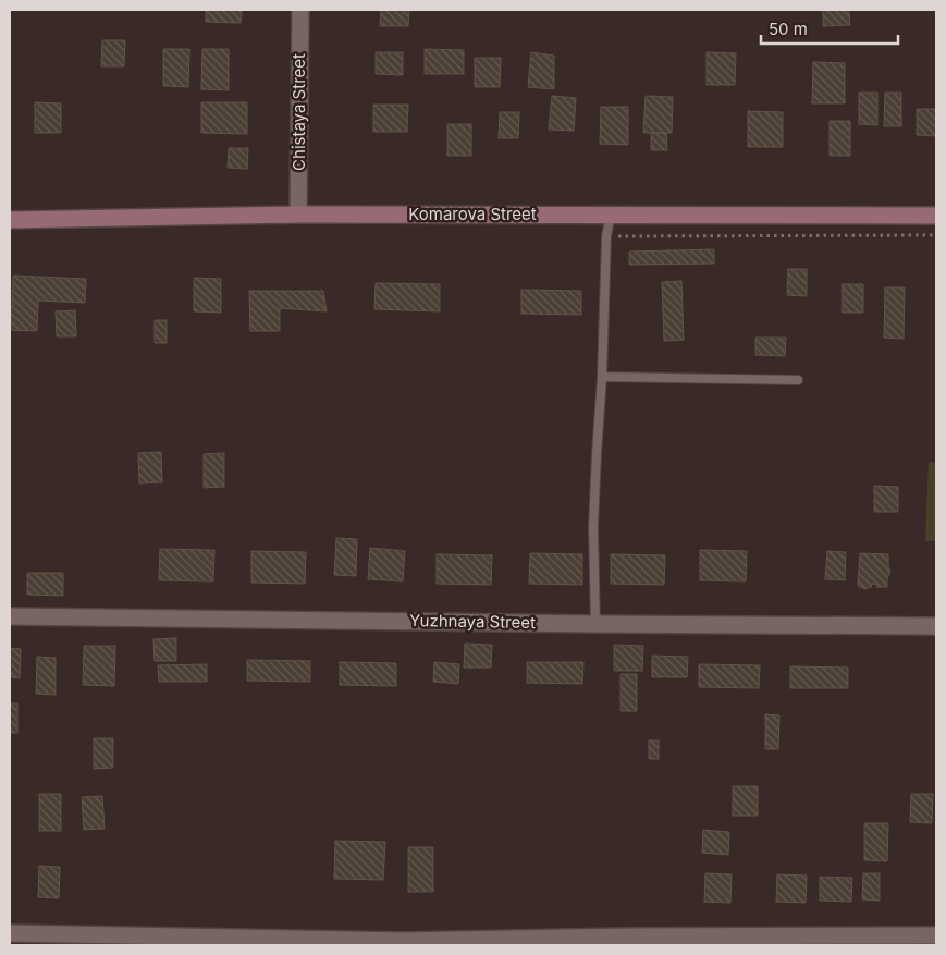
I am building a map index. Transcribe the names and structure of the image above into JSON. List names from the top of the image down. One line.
{"streets":{"street":["Chistaya Street","Komarova Street","Yuzhnaya Street"]},"crossings":[["Chistaya Street","Komarova Street"]],"scale_bar":"50 m"}
